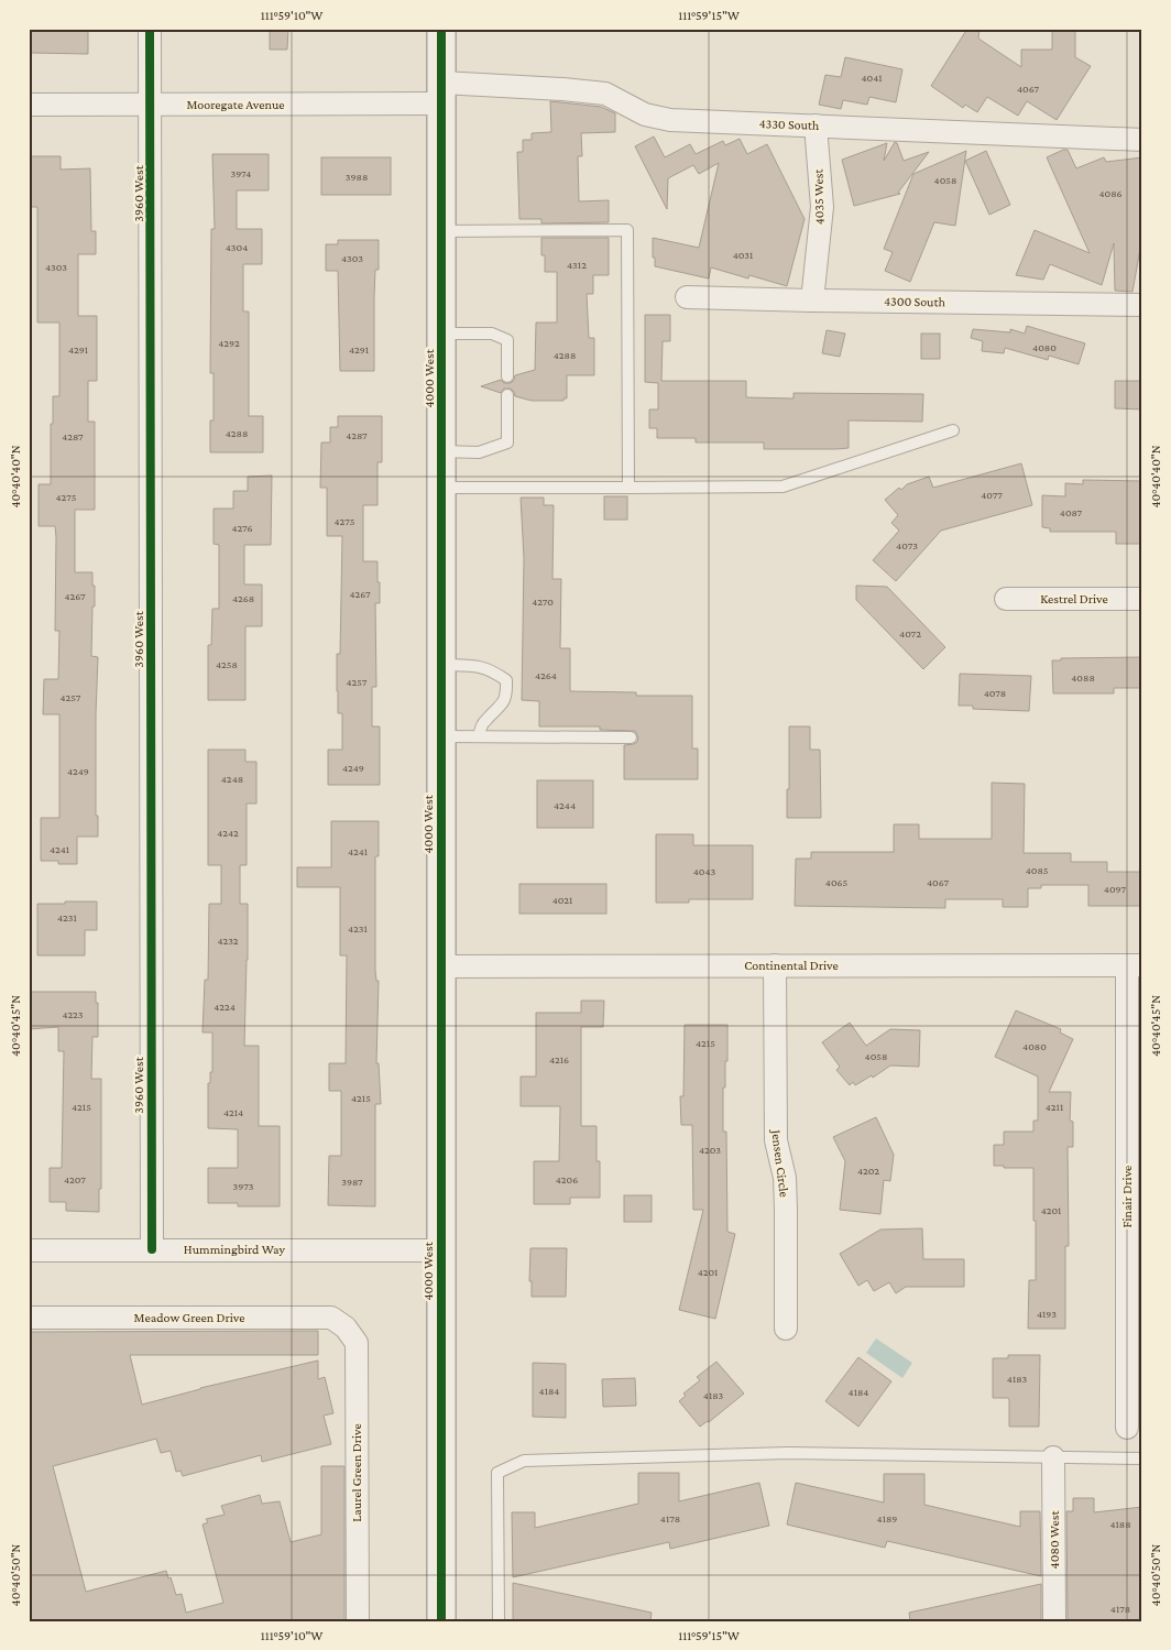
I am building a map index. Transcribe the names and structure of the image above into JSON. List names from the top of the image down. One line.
{"streets":{"street":["Mooregate Avenue","4330 South","3960 West","4035 West","4300 South","4000 West","Kestrel Drive","Continental Drive","Jensen Circle","Finair Drive","Hummingbird Way","Meadow Green Drive","Laurel Green Drive","4080 West"]},"crossings":[["Mooregate Avenue","4330 South"],["Mooregate Avenue","3960 West"],["Mooregate Avenue","4000 West"],["4330 South","4035 West"],["4330 South","4000 West"],["3960 West","Hummingbird Way"],["4035 West","4300 South"],["4000 West","Continental Drive"],["4000 West","Hummingbird Way"],["Continental Drive","Jensen Circle"],["Continental Drive","Finair Drive"],["Meadow Green Drive","Laurel Green Drive"]],"house_numbers":["4041","4067","3974","3988","4058","4086","4304","4031","4303","4312","4303","4292","4080","4291","4291","4288","4288","4287","4287","4077","4275","4087","4275","4276","4073","4267","4267","4268","4270","4072","4258","4264","4088","4257","4078","4257","4249","4249","4248","4244","4242","4241","4241","4085","4043","4065","4067","4097","4021","4231","4231","4232","4224","4223","4215","4080","4058","4216","4215","4215","4211","4214","4203","4202","4207","4206","3987","3973","4201","4201","4193","4183","4184","4184","4183","4178","4189","4188","4178"],"coordinates":["111°59'10\"W","111°59'15\"W","40°40'40\"N","40°40'45\"N","40°40'50\"N"]}
